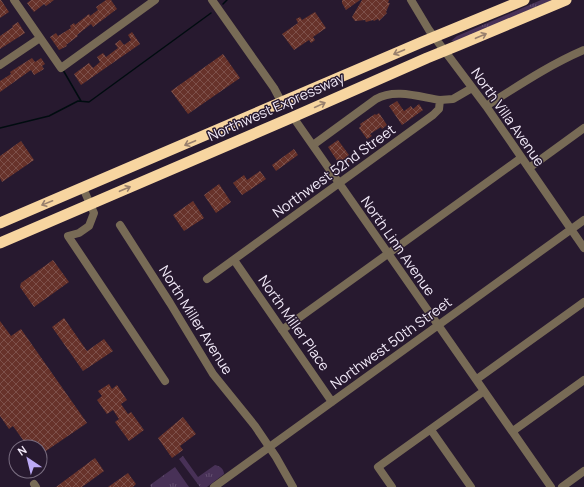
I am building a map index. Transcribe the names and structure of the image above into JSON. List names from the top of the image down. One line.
{"streets":{"highway":["Northwest Expressway"],"street":["North Villa Avenue","Northwest 52nd Street","North Linn Avenue","North Miller Avenue","North Miller Place","Northwest 50th Street"]},"crossings":[["Northwest Expressway","North Villa Avenue"],["Northwest Expressway","North Linn Avenue"],["North Villa Avenue","Northwest 50th Street"],["Northwest 52nd Street","North Linn Avenue"],["Northwest 52nd Street","North Miller Place"],["North Linn Avenue","Northwest 50th Street"],["North Miller Avenue","Northwest 50th Street"],["North Miller Place","Northwest 50th Street"]],"north":"top left"}
